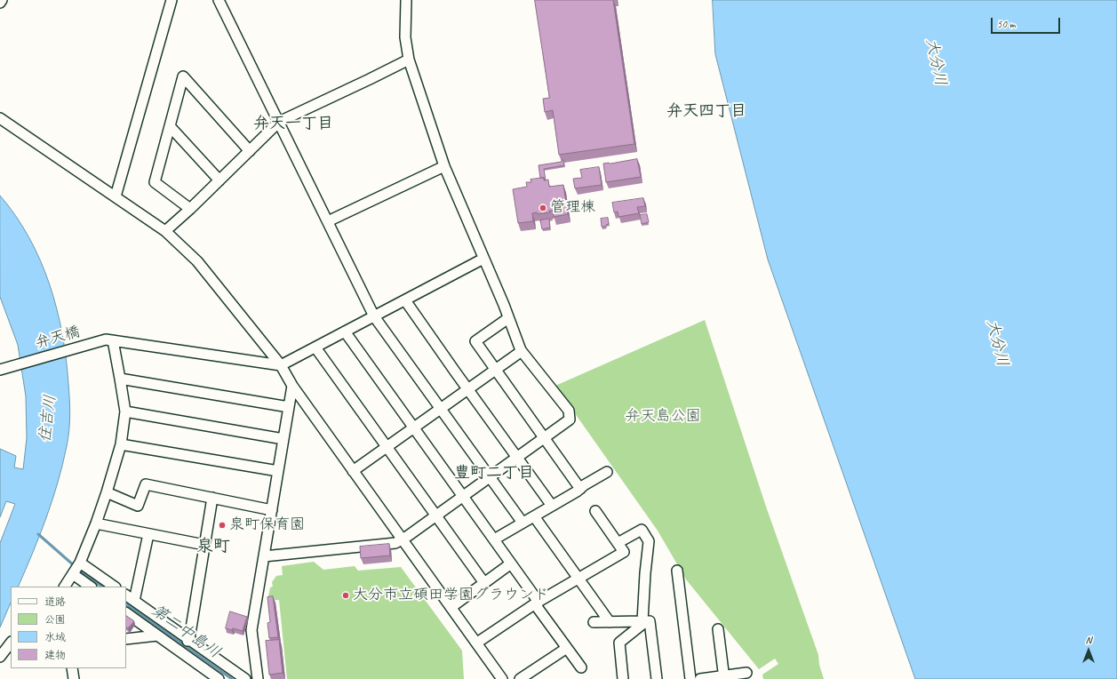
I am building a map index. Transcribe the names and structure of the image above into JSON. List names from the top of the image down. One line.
{"streets":{"street":["弁天橋"]},"districts":["弁天四丁目","弁天一丁目","豊町二丁目","泉町"],"water":["大分川","住吉川","第二中島川"],"parks":["弁天島公園"],"places":["管理棟","泉町保育園","大分市立碩田学園グラウンド"],"legend":["道路","公園","水域","建物"],"scale_bar":"50 m","north":"top"}
